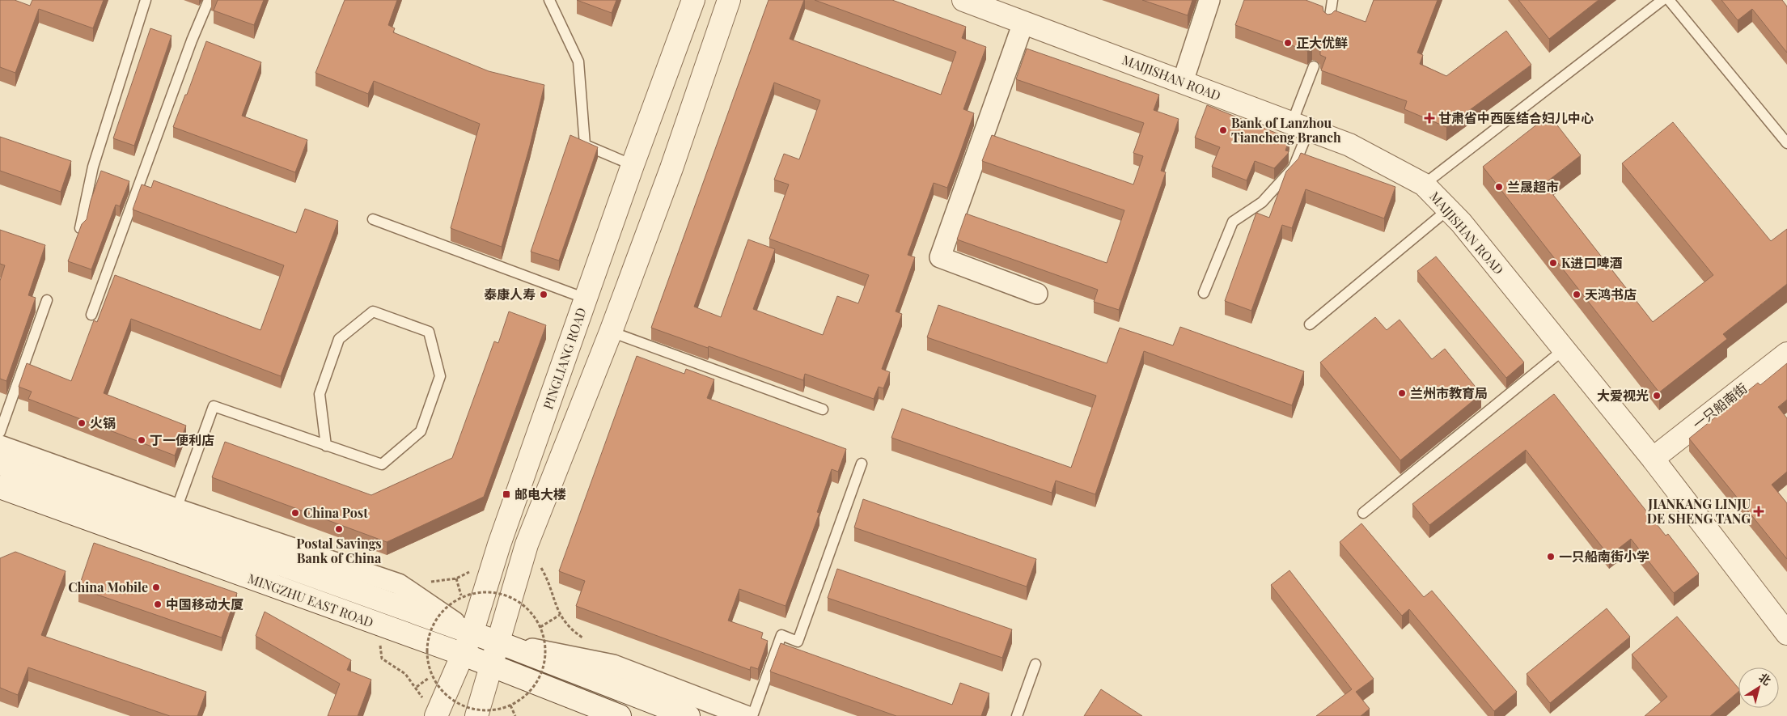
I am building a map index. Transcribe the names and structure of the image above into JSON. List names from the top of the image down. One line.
{"streets":{"street":["MAIJISHAN ROAD","PINGLIANG ROAD","一只船南街","MINGZHU EAST ROAD"]},"crossings":[["MAIJISHAN ROAD","一只船南街"],["PINGLIANG ROAD","MINGZHU EAST ROAD"]],"places":{"other":["正大优鲜","Bank of Lanzhou Tiancheng Branch","兰晟超市","K进口啤酒","泰康人寿","天鸿书店","兰州市教育局","大爱视光","火锅","丁一便利店","China Post","Postal Savings Bank of China","一只船南街小学","China Mobile","中国移动大厦"],"health":["甘肃省中西医结合妇儿中心","JIANKANG LINJU DE SHENG TANG"],"transit":["邮电大楼"]},"north":"top right"}
